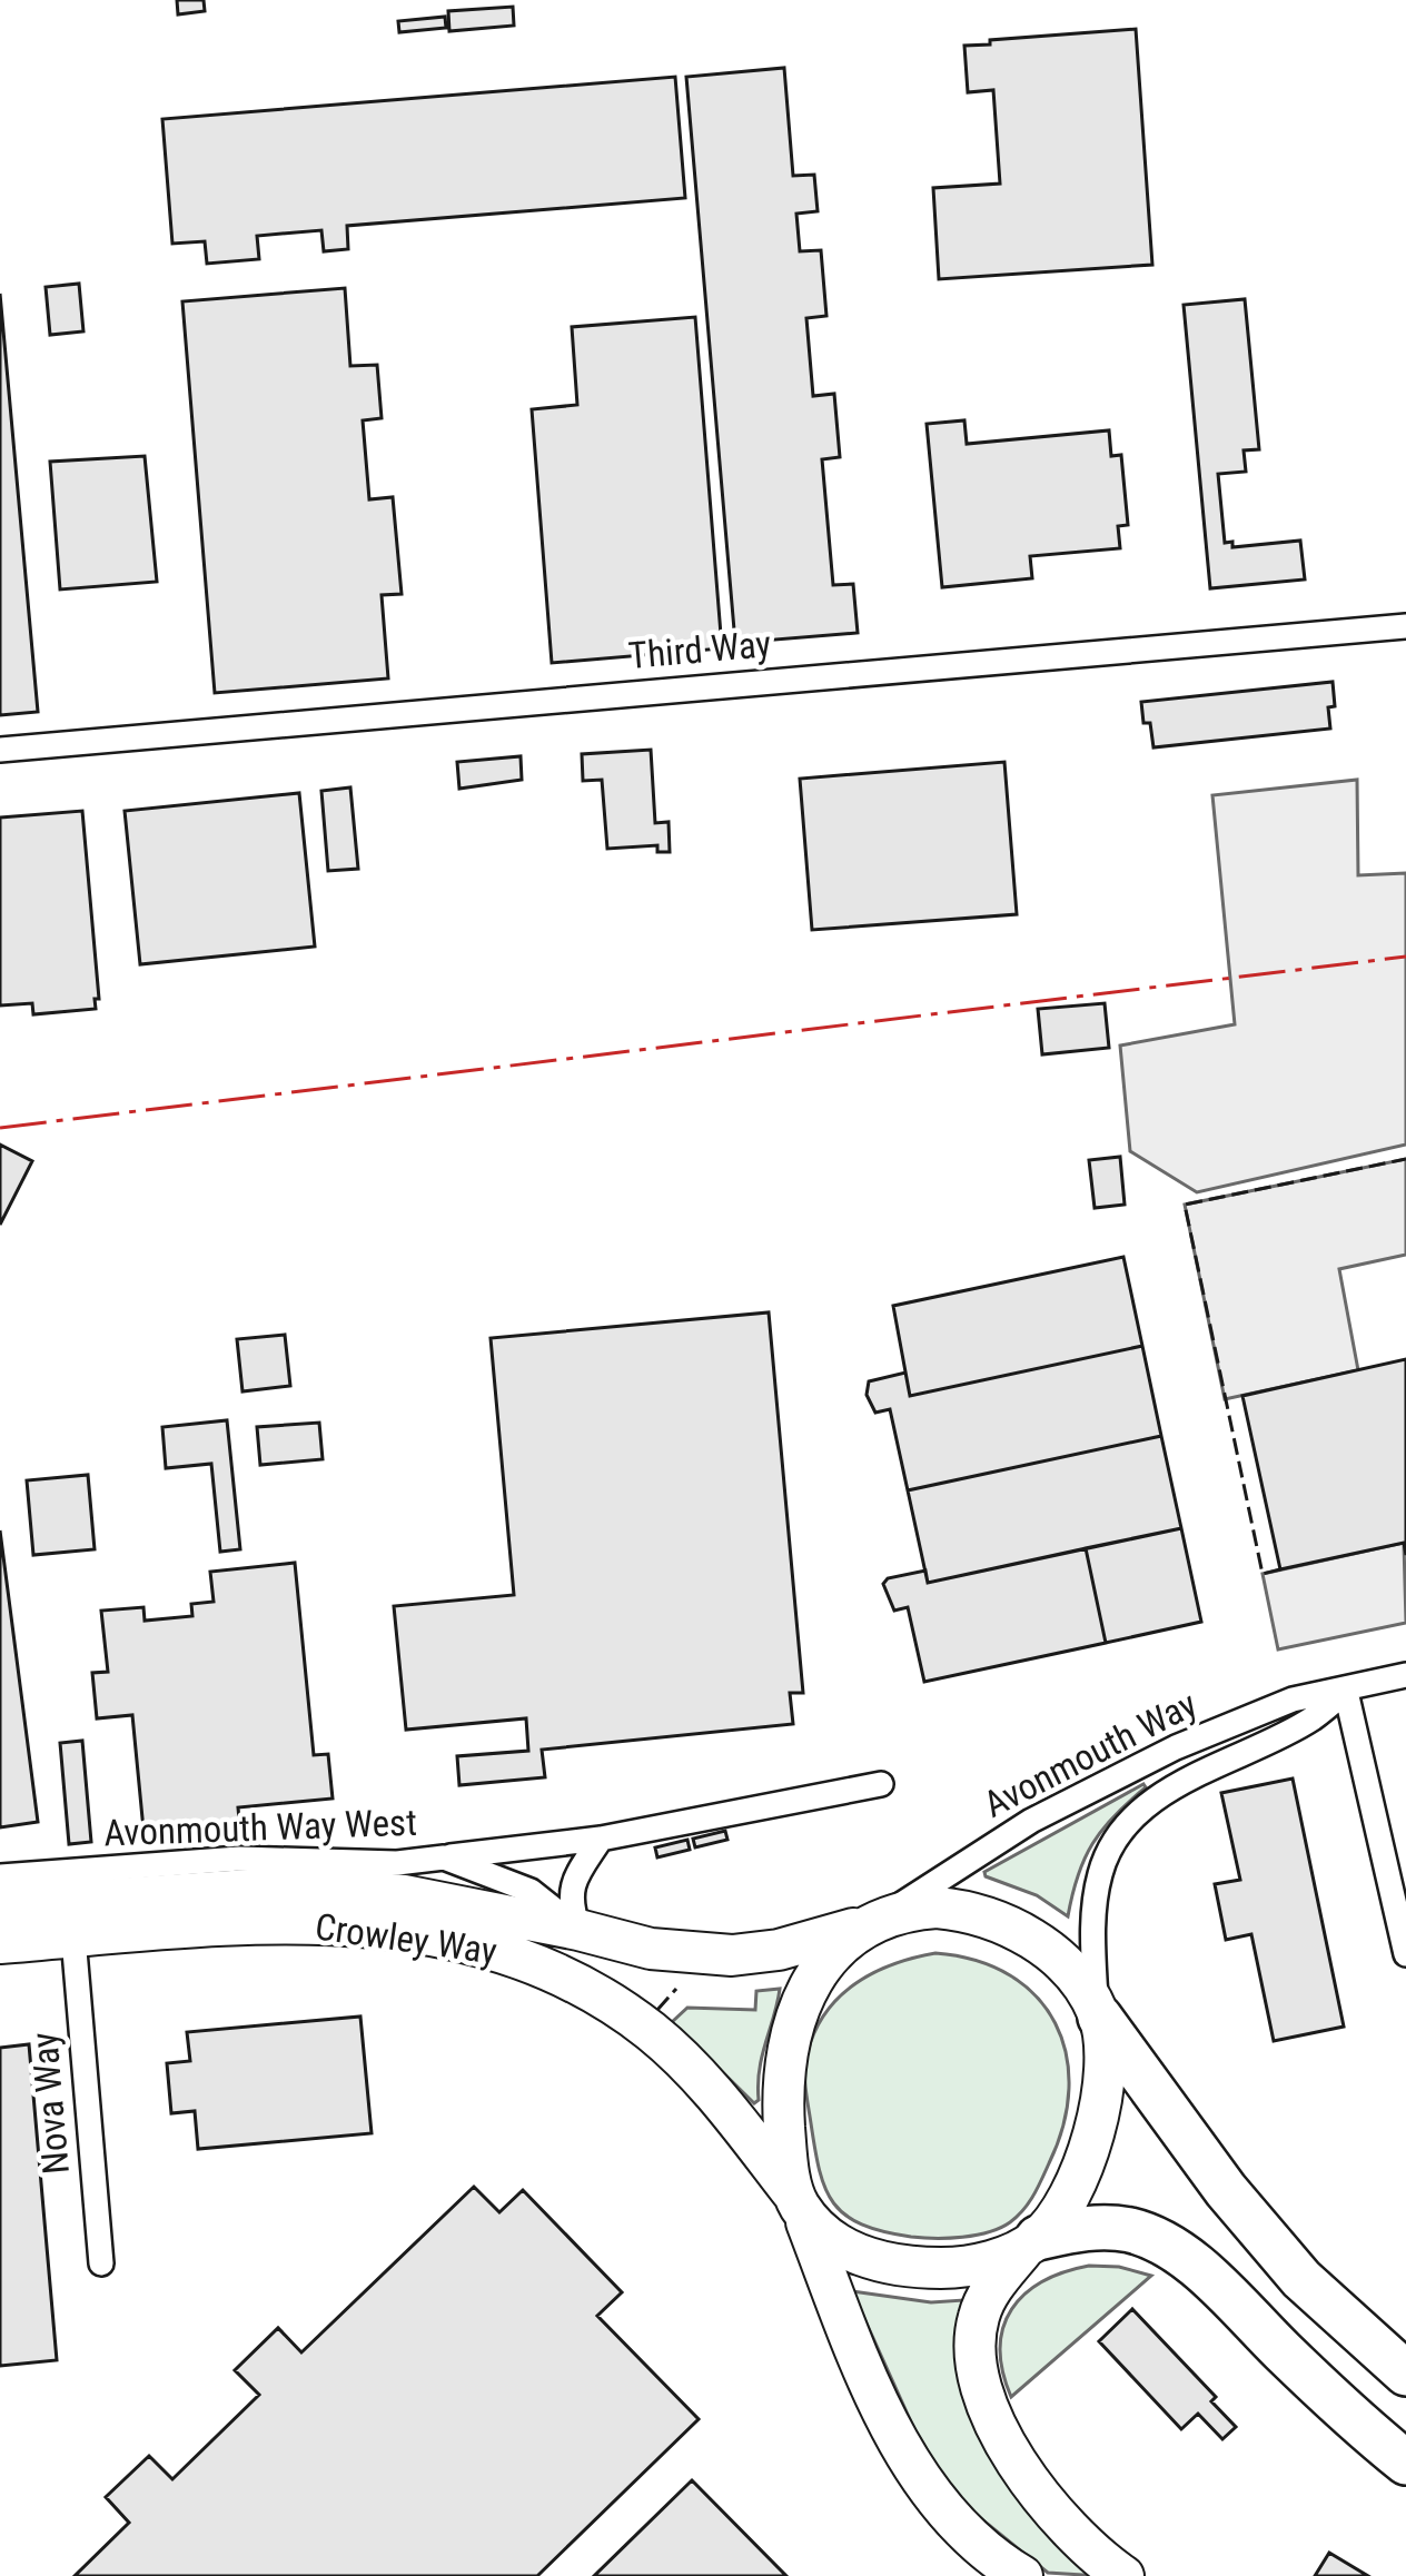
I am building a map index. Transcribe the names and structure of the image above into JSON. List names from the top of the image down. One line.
{"streets":{"highway":["Crowley Way"],"street":["Third Way","Avonmouth Way","Avonmouth Way West","Nova Way"]},"crossings":[["Avonmouth Way","Crowley Way"],["Avonmouth Way West","Crowley Way"],["Crowley Way","Nova Way"]]}
